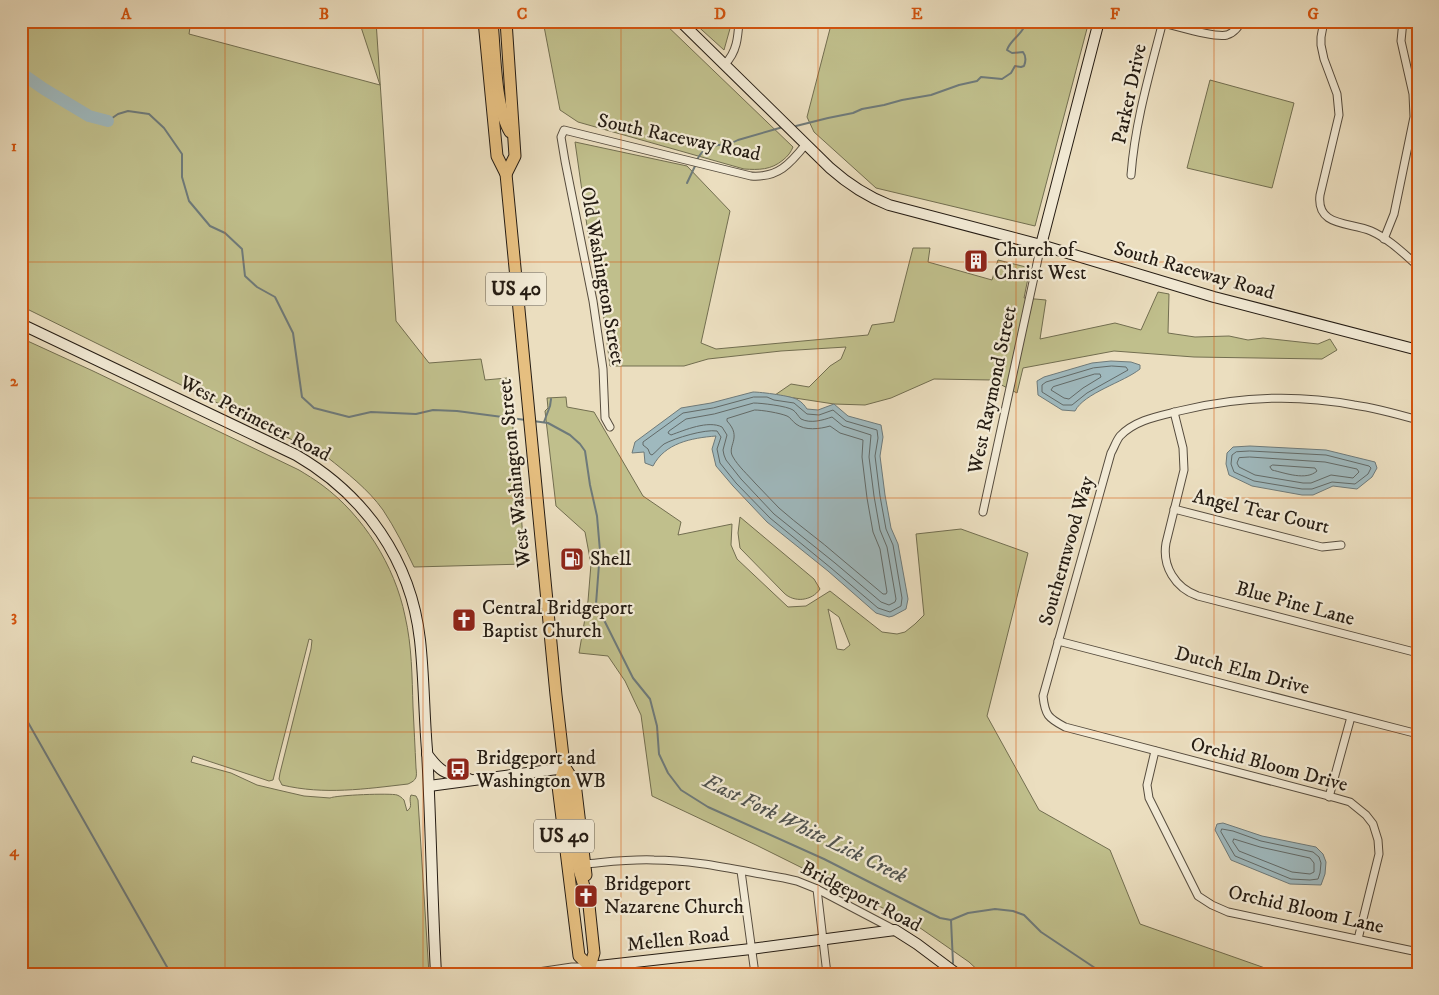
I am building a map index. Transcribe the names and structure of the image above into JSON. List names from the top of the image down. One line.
{"streets":{"main road":["US 40","West Washington Street"],"street":["Parker Drive","South Raceway Road","Old Washington Street","West Raymond Street","West Perimeter Road","Angel Tear Court","Southernwood Way","Blue Pine Lane","Dutch Elm Drive","Orchid Bloom Drive","Bridgeport Road","Orchid Bloom Lane","Mellen Road"]},"crossings":[["South Raceway Road","Old Washington Street"],["South Raceway Road","West Raymond Street"],["West Washington Street","Bridgeport Road"],["West Washington Street","Mellen Road"],["Angel Tear Court","Blue Pine Lane"],["Southernwood Way","Dutch Elm Drive"],["Southernwood Way","Orchid Bloom Drive"],["Orchid Bloom Drive","Orchid Bloom Lane"],["Bridgeport Road","Mellen Road"]],"water":["East Fork White Lick Creek"],"places":{"building":["Church of Christ West"],"fuel station":["Shell"],"church":["Central Bridgeport Baptist Church","Bridgeport Nazarene Church"],"bus stop":["Bridgeport and Washington WB"]},"grid":{"columns":["A","B","C","D","E","F","G"],"rows":["1","2","3","4"]}}
